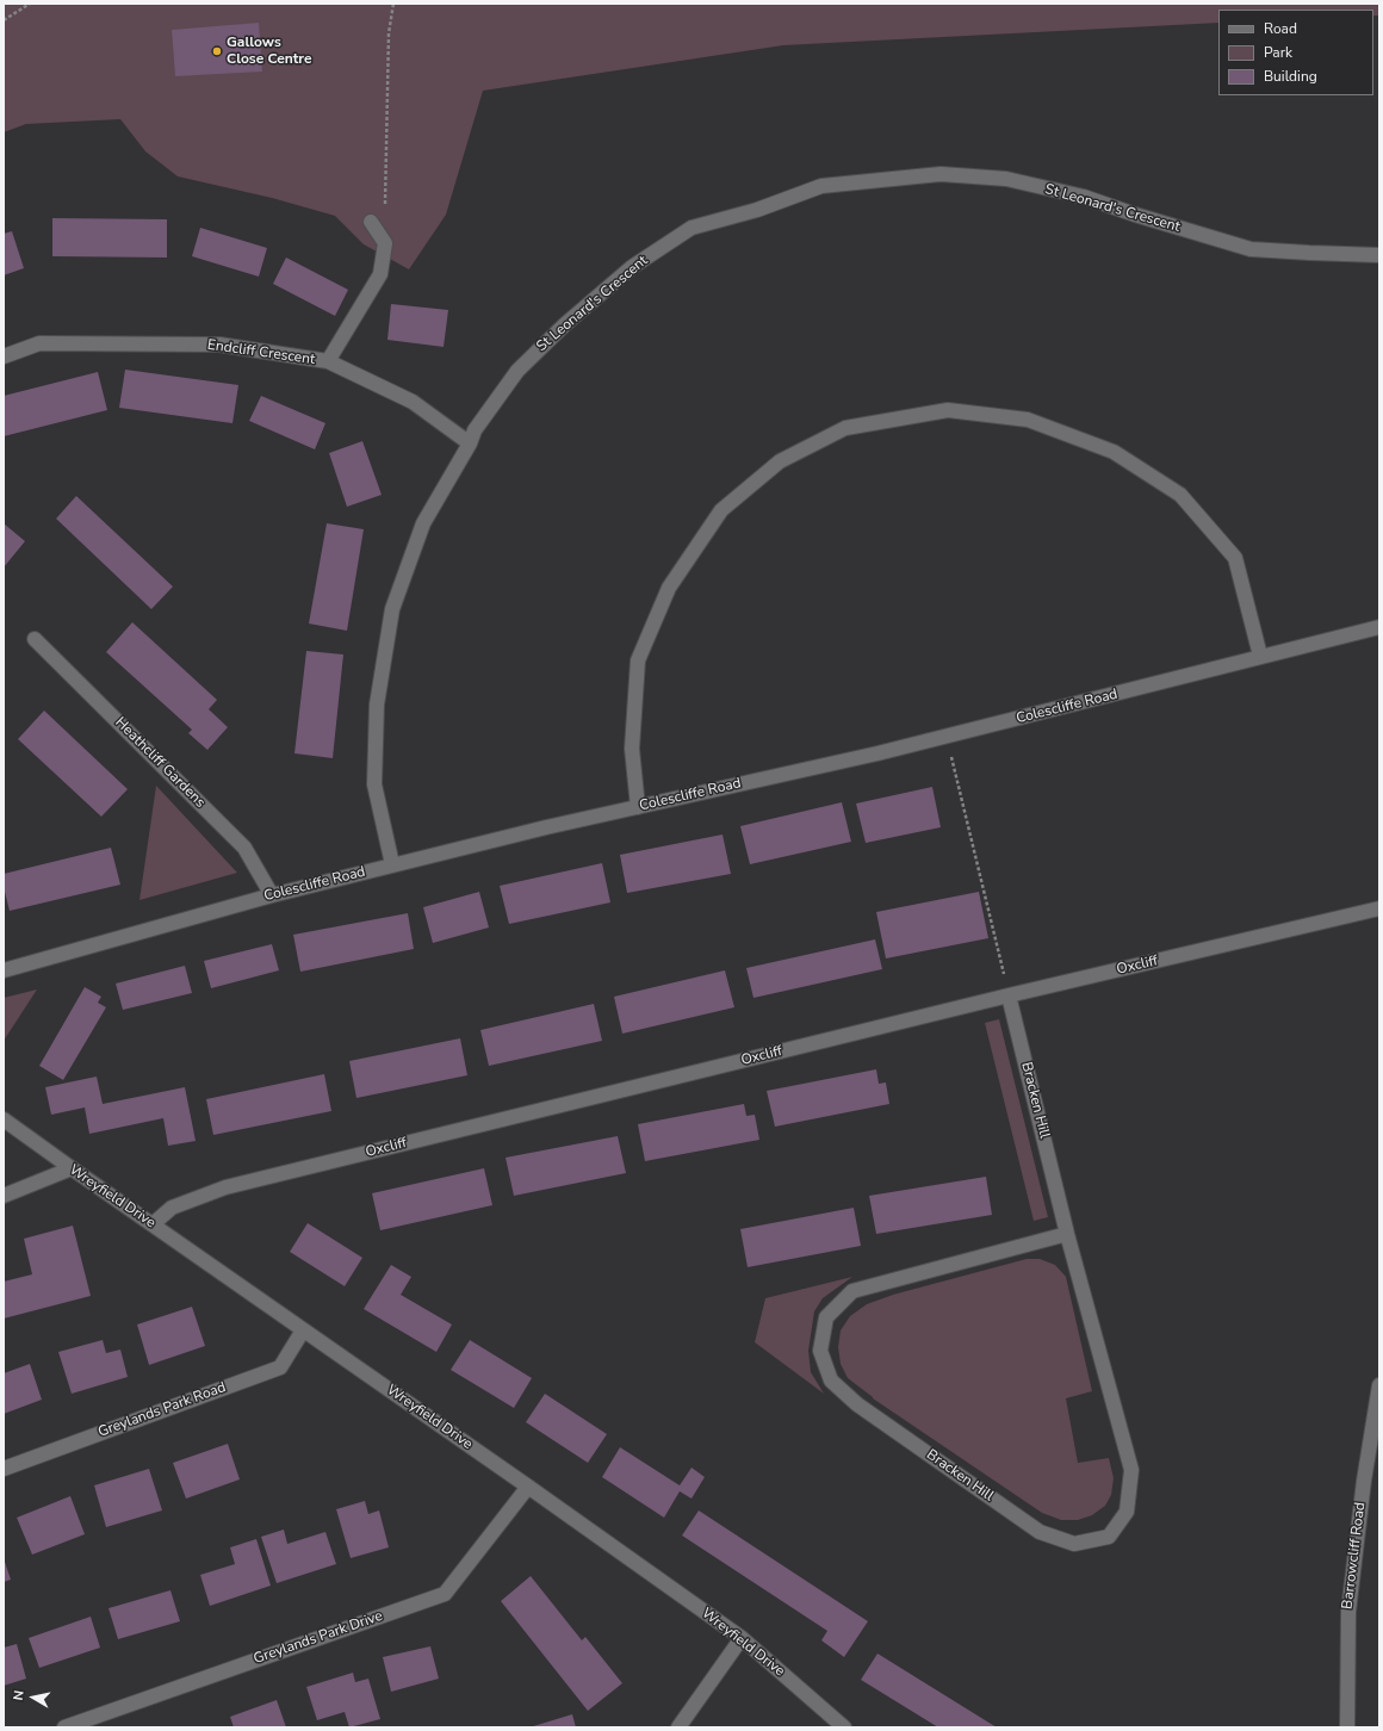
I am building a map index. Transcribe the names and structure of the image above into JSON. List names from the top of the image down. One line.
{"streets":{"street":["St Leonard's Crescent","Endcliff Crescent","Colescliffe Road","Heathcliff Gardens","Oxcliff","Bracken Hill","Wreyfield Drive","Greylands Park Road","Barrowcliff Road","Greylands Park Drive"]},"crossings":[["St Leonard's Crescent","Endcliff Crescent"],["St Leonard's Crescent","Colescliffe Road"],["Colescliffe Road","Heathcliff Gardens"],["Oxcliff","Bracken Hill"],["Oxcliff","Wreyfield Drive"],["Wreyfield Drive","Greylands Park Road"],["Wreyfield Drive","Greylands Park Drive"]],"places":["Gallows Close Centre"],"legend":["Road","Park","Building"],"north":"left"}
